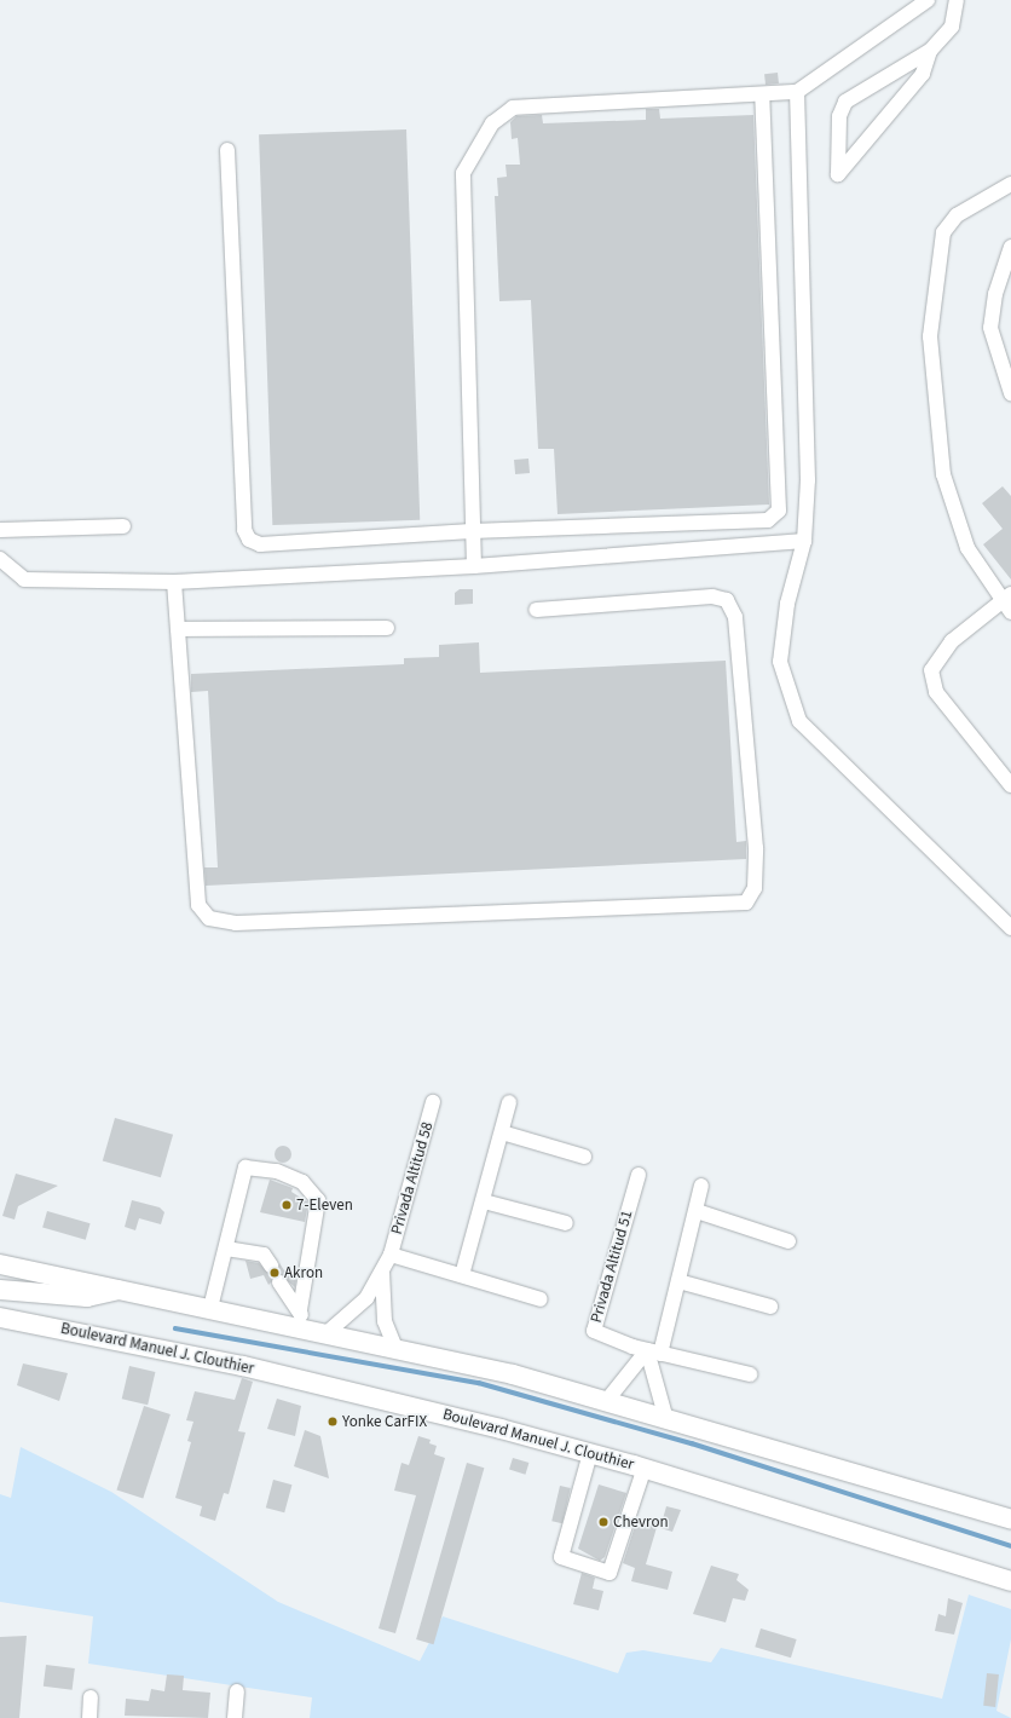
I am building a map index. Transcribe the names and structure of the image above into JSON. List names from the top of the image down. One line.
{"streets":{"main road":["Boulevard Manuel J. Clouthier"],"street":["Privada Altitud 58","Privada Altitud 51"]},"places":["7-Eleven","Akron","Yonke CarFIX","Chevron"]}
